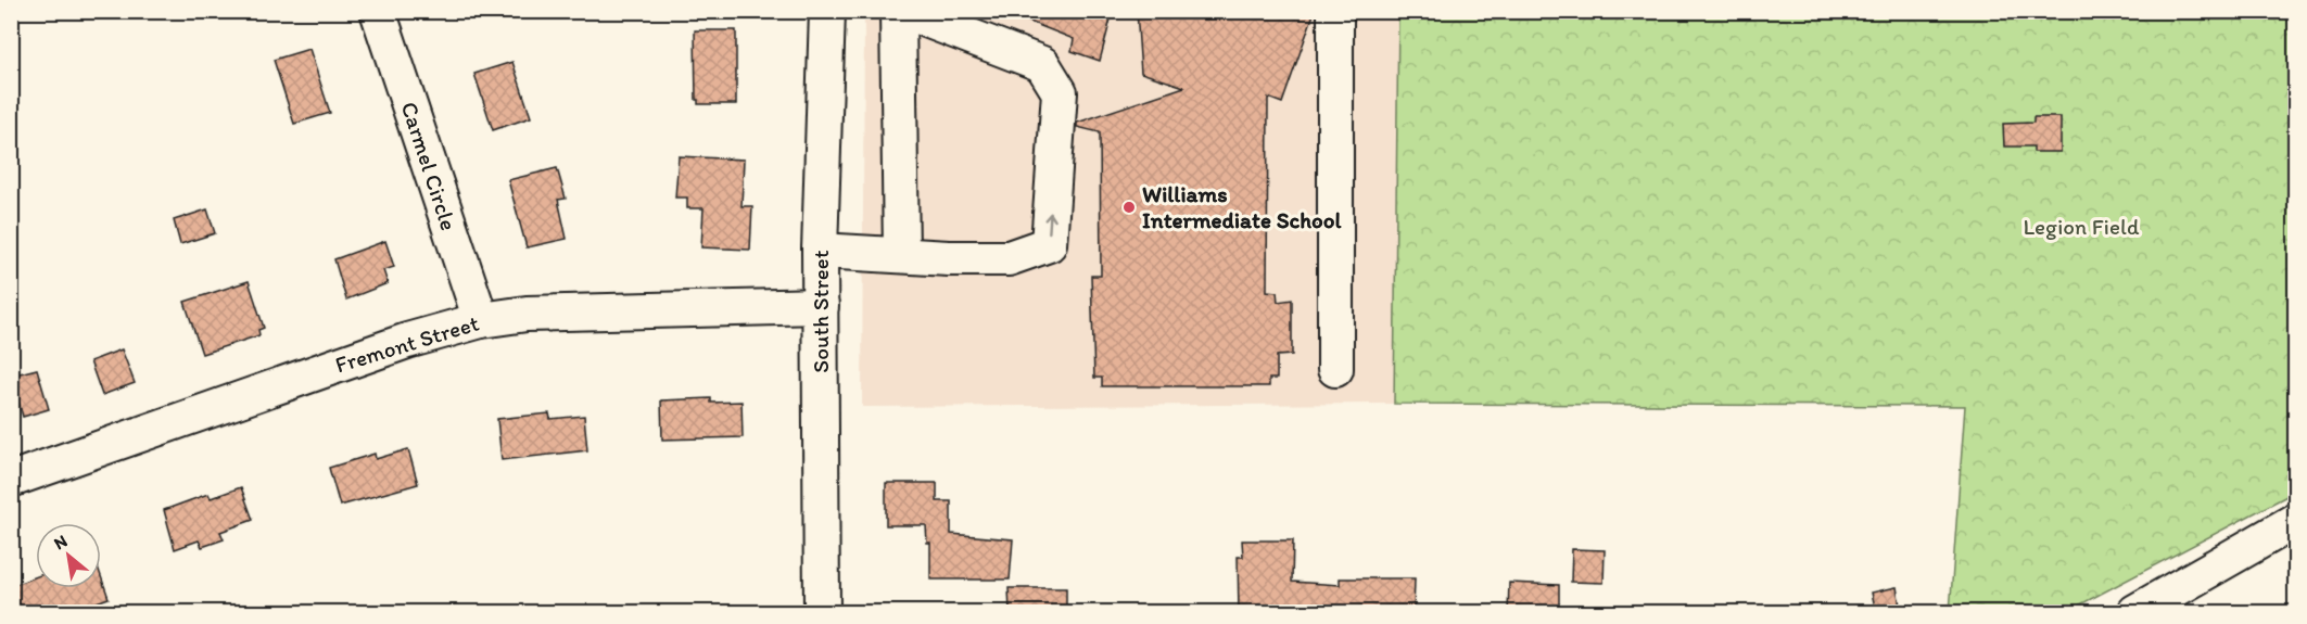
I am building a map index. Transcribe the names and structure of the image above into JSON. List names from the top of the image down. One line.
{"streets":{"street":["Carmel Circle","South Street","Fremont Street"]},"crossings":[["Carmel Circle","Fremont Street"],["South Street","Fremont Street"]],"parks":["Legion Field"],"places":["Williams Intermediate School"],"north":"top left"}
